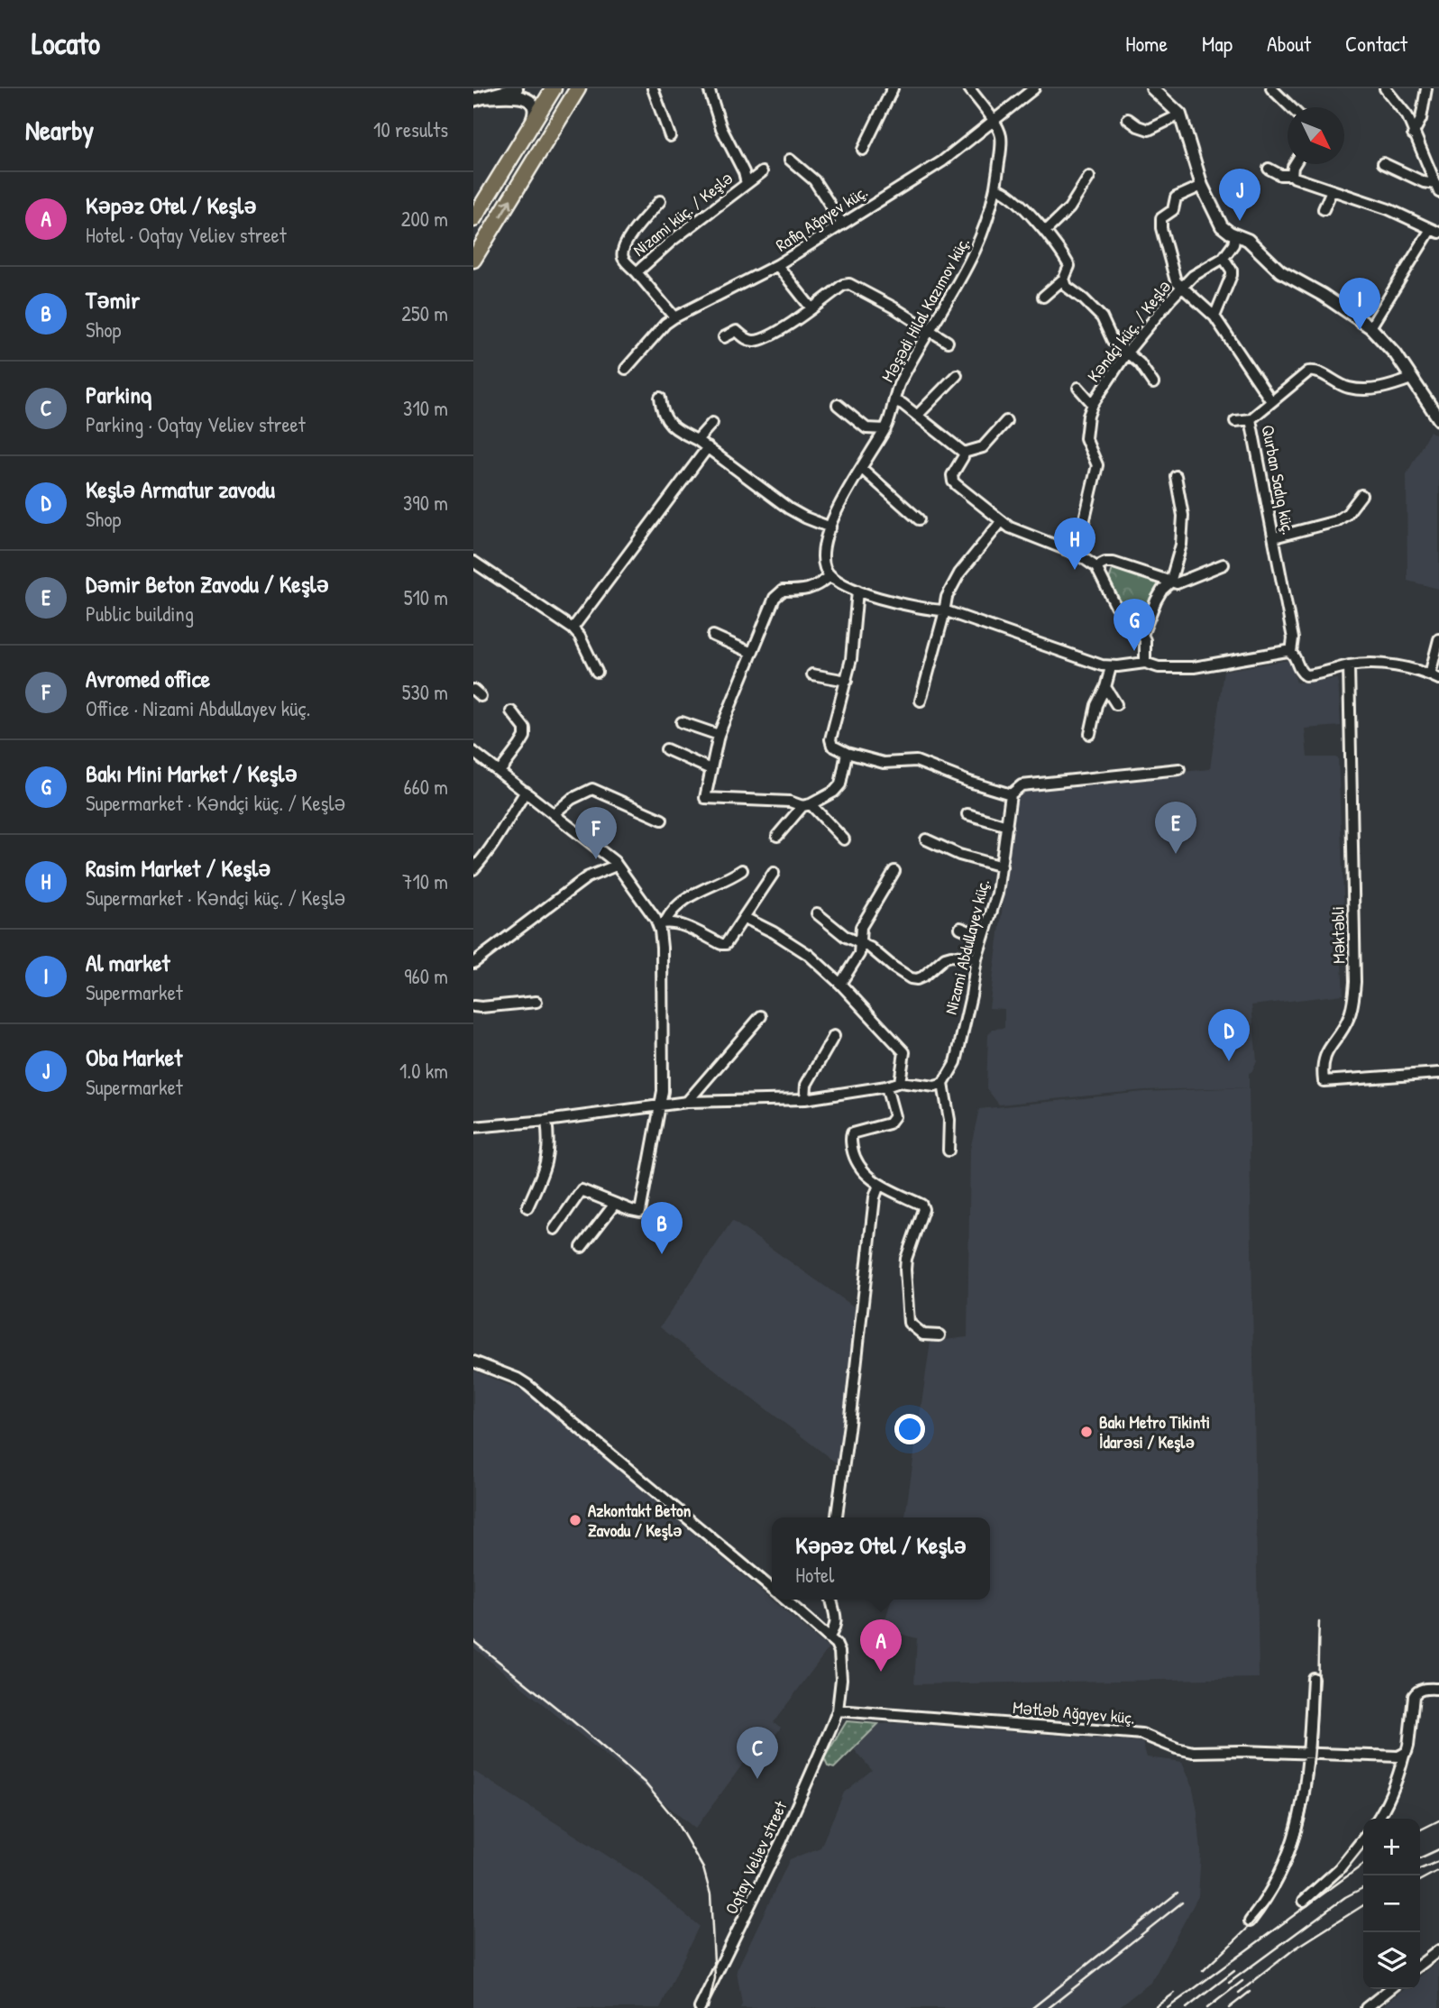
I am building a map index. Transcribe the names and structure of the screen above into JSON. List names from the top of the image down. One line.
{"streets":{"street":["Nizami küç. / Keşlə","Rafiq Ağayev küç.","Məşədi Hilal Kazımov küç.","Kəndçi küç. / Keşlə","Qurban Sadıq küç.","Məktəbli","Nizami Abdullayev küç.","Mətləb Ağayev küç.","Oqtay Veliev street"]},"crossings":[["Nizami küç. / Keşlə","Rafiq Ağayev küç."],["Rafiq Ağayev küç.","Məşədi Hilal Kazımov küç."],["Mətləb Ağayev küç.","Oqtay Veliev street"]],"places":["Bakı Metro Tikinti İdarəsi / Keşlə","Azkontakt Beton Zavodu / Keşlə"],"north":"bottom right","page":{"header":"Locato","nav":["Home","Map","About","Contact"],"heading":["Nearby","10 results"],"pins":["J","I","H","G","E","F","D","B","A","C"],"list":[{"mark":"A","name":"Kəpəz Otel / Keşlə","note":"Hotel · Oqtay Veliev street","value":"200 m"},{"mark":"B","name":"Təmir","note":"Shop","value":"250 m"},{"mark":"C","name":"Parkinq","note":"Parking · Oqtay Veliev street","value":"310 m"},{"mark":"D","name":"Keşlə Armatur zavodu","note":"Shop","value":"390 m"},{"mark":"E","name":"Dəmir Beton Zavodu / Keşlə","note":"Public building","value":"510 m"},{"mark":"F","name":"Avromed office","note":"Office · Nizami Abdullayev küç.","value":"530 m"},{"mark":"G","name":"Bakı Mini Market / Keşlə","note":"Supermarket · Kəndçi küç. / Keşlə","value":"660 m"},{"mark":"H","name":"Rasim Market / Keşlə","note":"Supermarket · Kəndçi küç. / Keşlə","value":"710 m"},{"mark":"I","name":"Al market","note":"Supermarket","value":"960 m"},{"mark":"J","name":"Oba Market","note":"Supermarket","value":"1.0 km"}],"popup":["Kəpəz Otel / Keşlə","Hotel"],"map_buttons":["+","−"]}}
